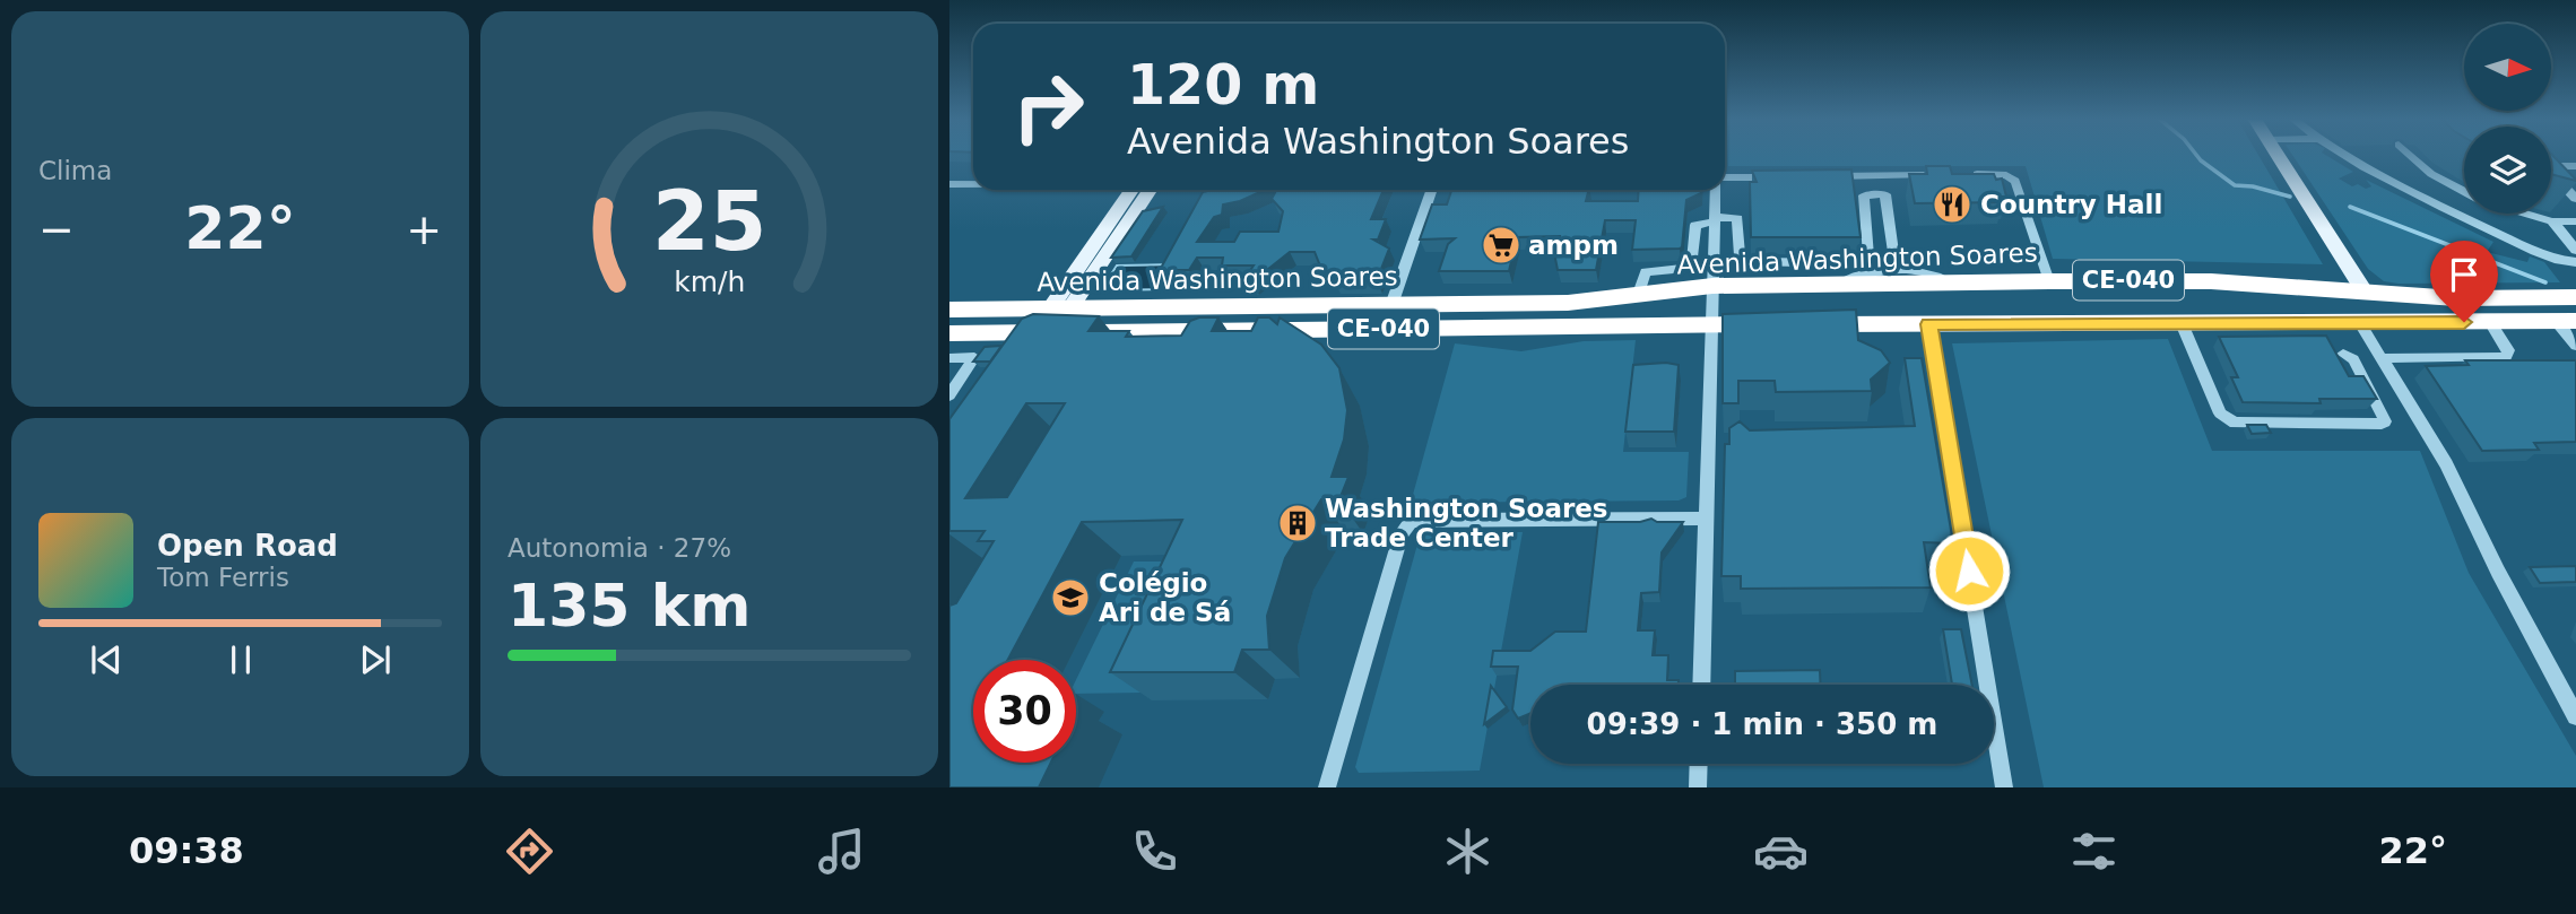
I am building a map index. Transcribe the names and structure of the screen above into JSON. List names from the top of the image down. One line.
{"streets":{"highway":["Avenida Washington Soares","CE-040"]},"places":{"restaurant":["Country Hall"],"supermarket":["ampm"],"building":["Washington Soares Trade Center"],"school or university":["Colégio Ari de Sá"]},"north":"right","page":{"tile":["Clima",["Autonomia · 27%","135 km"]],"turn":["120 m","Avenida Washington Soares"],"heat":["−","22°","+"],"song":["Open Road","Tom Ferris"],"limit":"30","trip":"09:39 · 1 min · 350 m","tabs":["09:38","22°"],"gauge":["25","km/h"]}}
